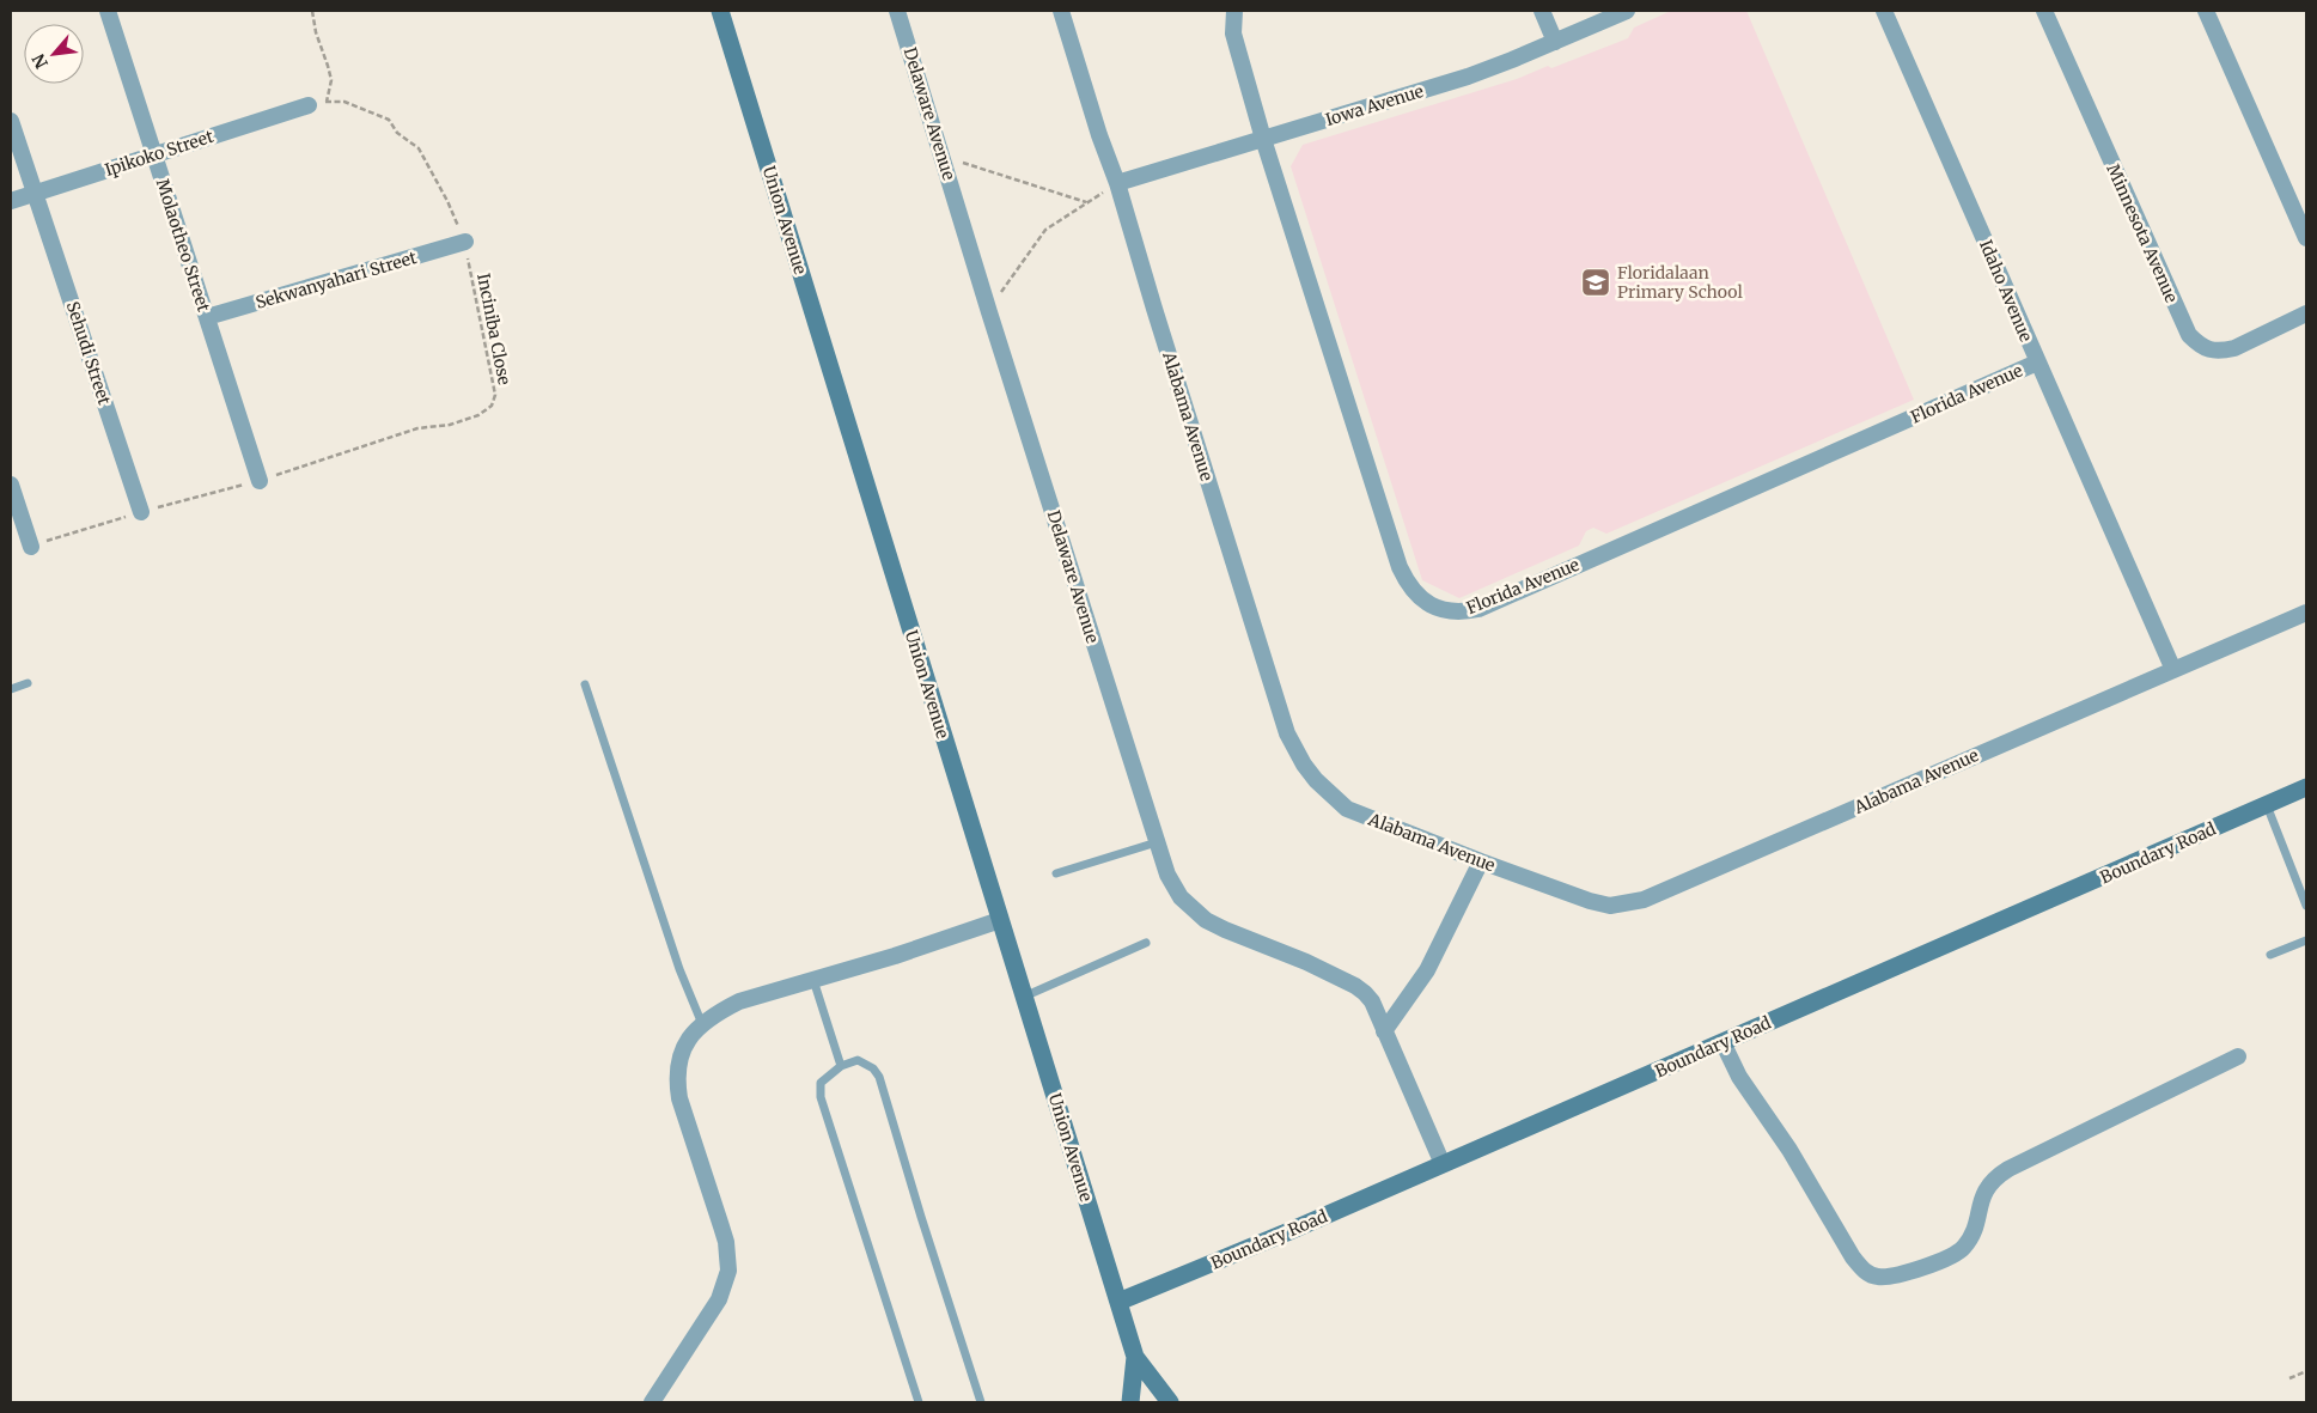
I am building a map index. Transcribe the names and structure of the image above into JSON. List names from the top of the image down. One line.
{"streets":{"street":["Iowa Avenue","Delaware Avenue","Ipikoko Street","Union Avenue","Minnesota Avenue","Molaotheo Street","Sekwanyahari Street","Idaho Avenue","Sehudi Street","Florida Avenue","Alabama Avenue","Boundary Road"],"path":["Inciniba Close"]},"crossings":[["Iowa Avenue","Florida Avenue"],["Iowa Avenue","Alabama Avenue"],["Delaware Avenue","Boundary Road"],["Ipikoko Street","Molaotheo Street"],["Ipikoko Street","Inciniba Close"],["Ipikoko Street","Sehudi Street"],["Union Avenue","Boundary Road"],["Molaotheo Street","Sekwanyahari Street"],["Molaotheo Street","Inciniba Close"],["Sekwanyahari Street","Inciniba Close"],["Idaho Avenue","Florida Avenue"],["Idaho Avenue","Alabama Avenue"]],"places":{"school or university":["Floridalaan Primary School"]},"north":"bottom left"}
